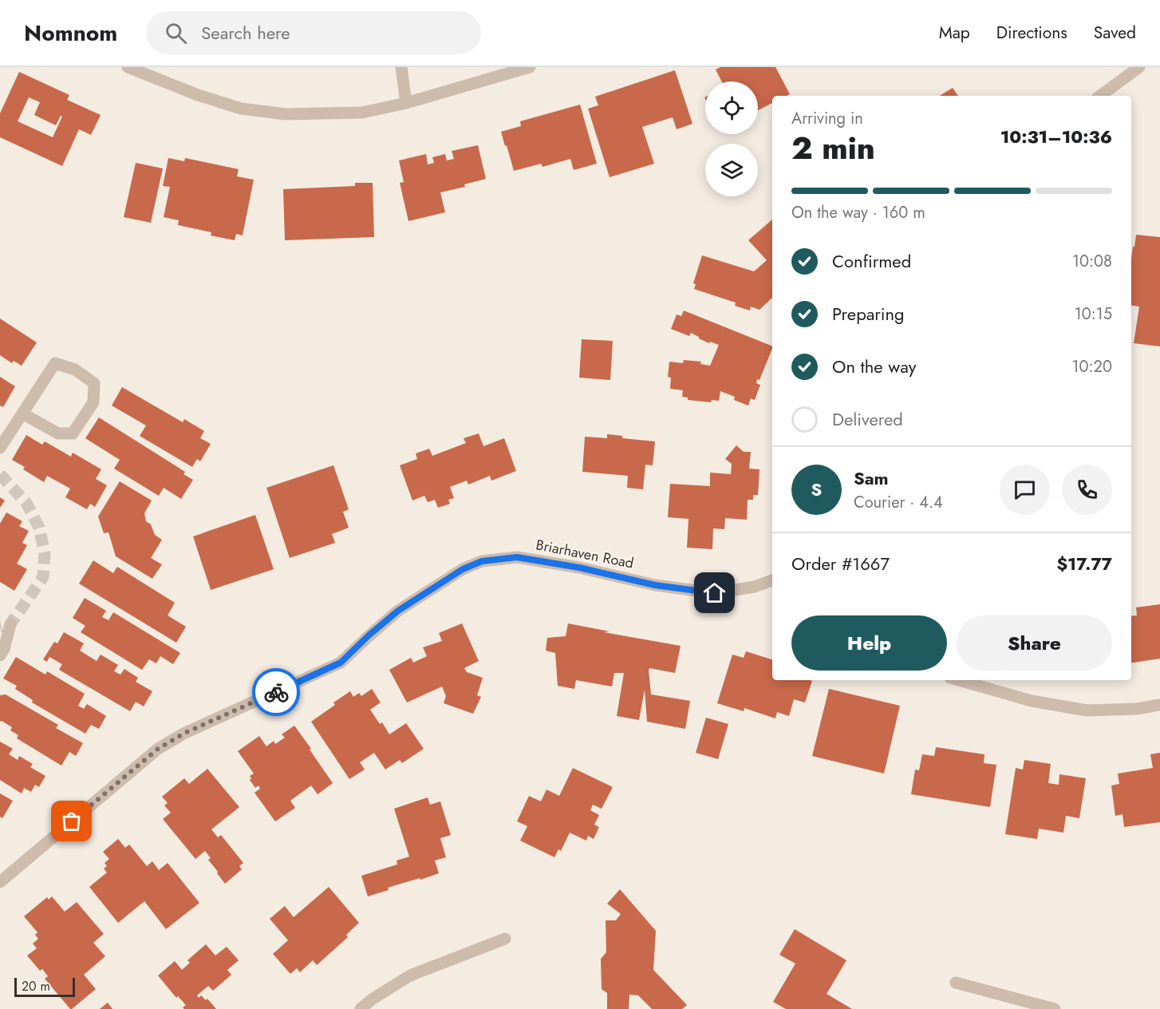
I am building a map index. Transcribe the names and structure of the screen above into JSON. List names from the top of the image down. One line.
{"streets":{"street":["Briarhaven Road"]},"scale_bar":"20 m","page":{"header":"Nomnom","search":"Search here","nav":["Map","Directions","Saved"],"heading":["2 min","Arriving in","10:31–10:36"],"panel":["Sam","Courier · 4.4","Order #1667","$17.77"],"bar":"On the way · 160 m","list":[["Confirmed","10:08"],["Preparing","10:15"],["On the way","10:20"],"Delivered"],"round":"S","buttons":["Help","Share"],"scale":"20 m"}}
